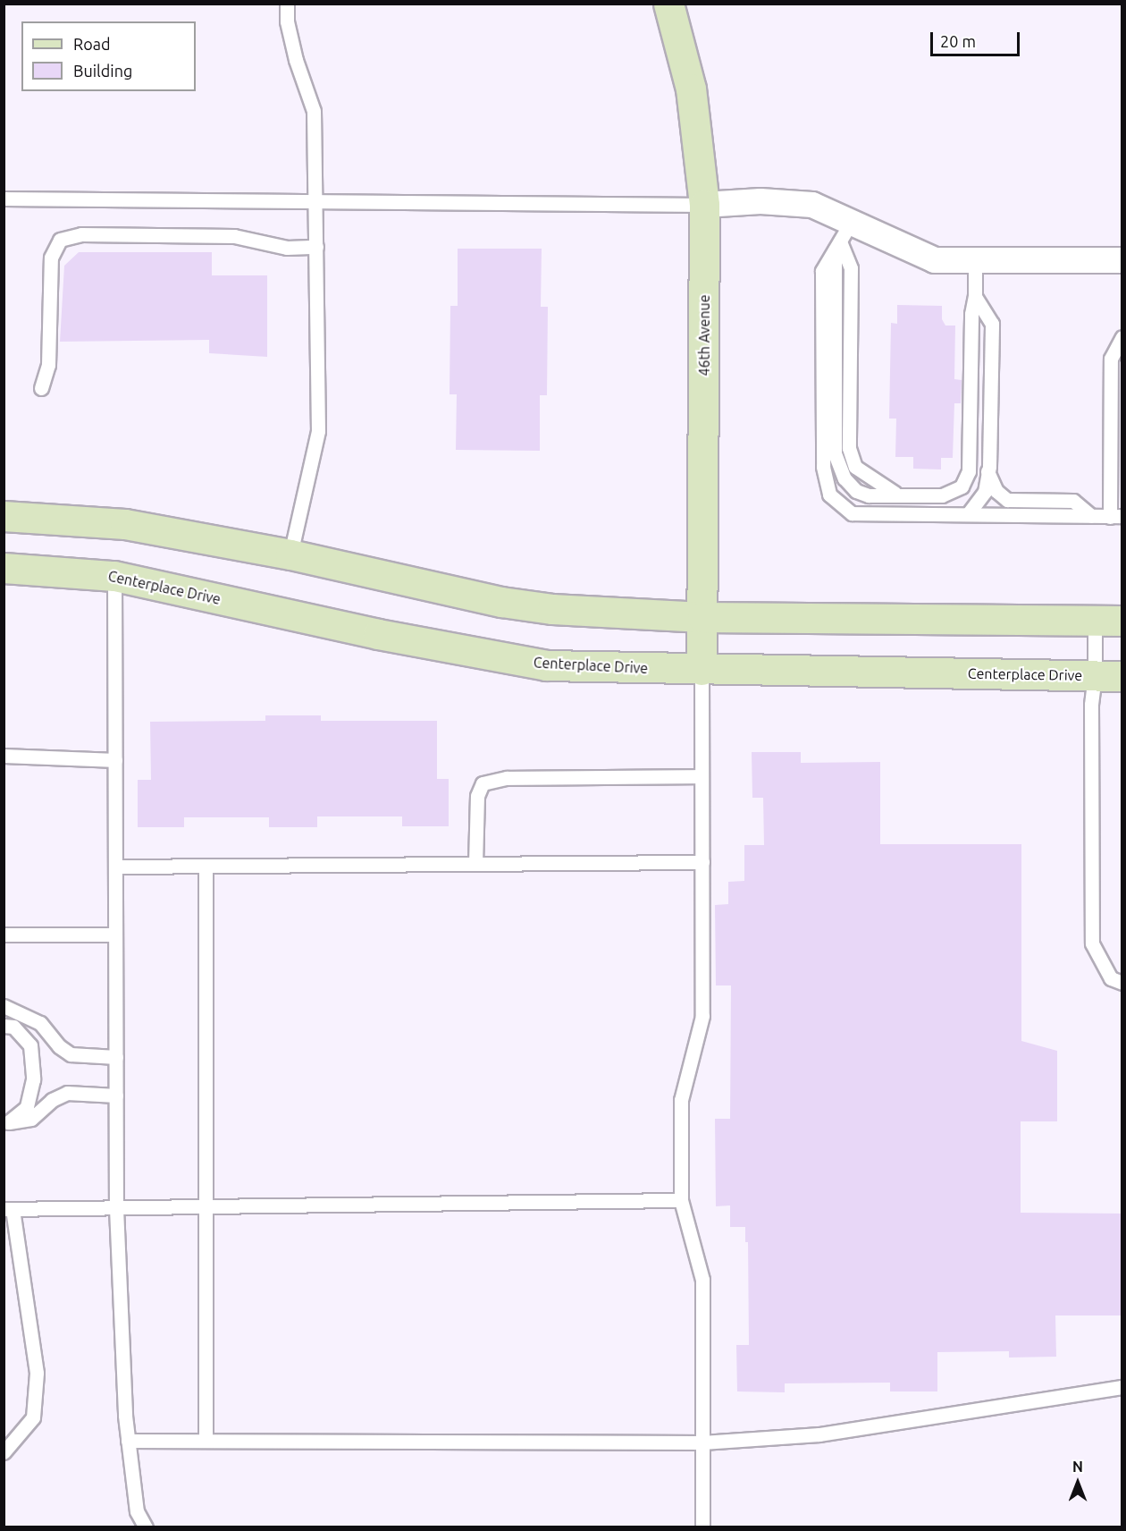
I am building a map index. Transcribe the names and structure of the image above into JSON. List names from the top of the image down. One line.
{"streets":{"street":["46th Avenue","Centerplace Drive"]},"crossings":[["46th Avenue","Centerplace Drive"]],"legend":["Road","Building"],"scale_bar":"20 m","north":"top"}
